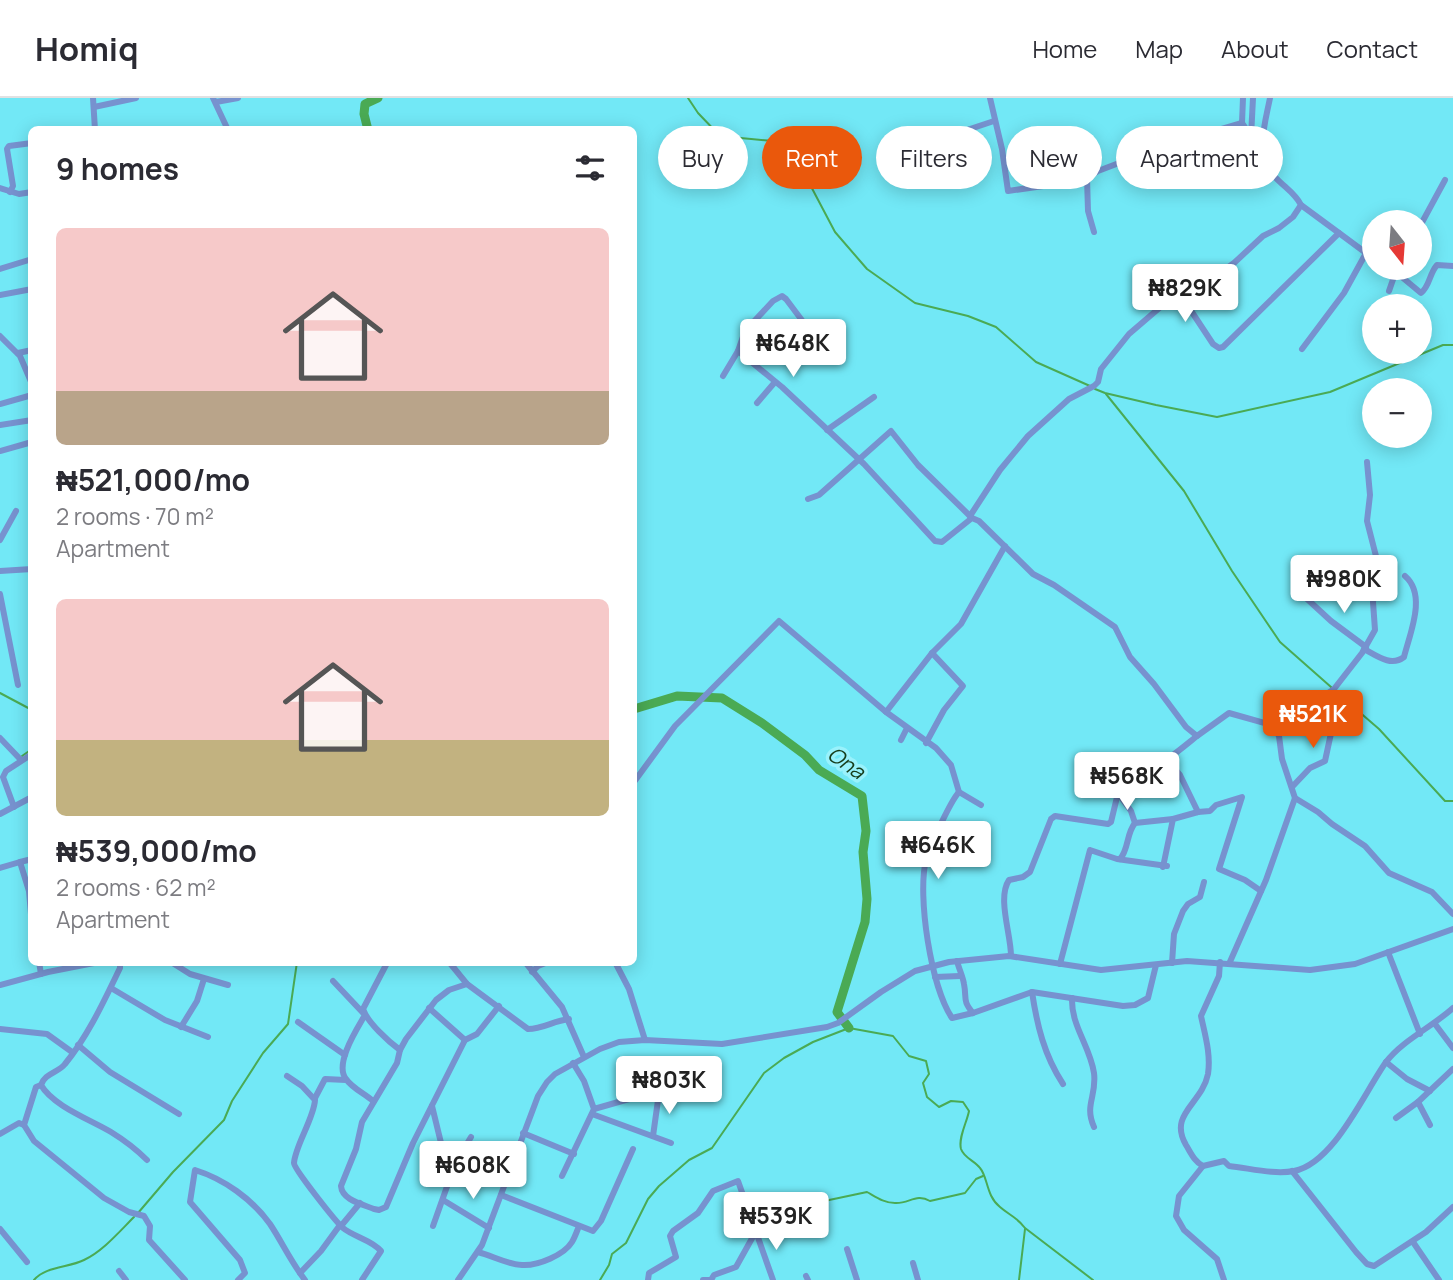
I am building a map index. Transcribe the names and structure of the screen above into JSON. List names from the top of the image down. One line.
{"water":["Ona"],"north":"bottom","page":{"header":"Homiq","nav":["Home","Map","About","Contact"],"chip":["Buy","Rent","Filters","New","Apartment"],"heading":"9 homes","map_buttons":["+","−"],"list":[{"name":"₦521,000/mo","note":"2 rooms · 70 m² · Apartment"},{"name":"₦539,000/mo","note":"2 rooms · 62 m² · Apartment"}],"price":["₦829K","₦648K","₦980K","₦521K","₦568K","₦646K","₦803K","₦608K","₦539K"]}}
